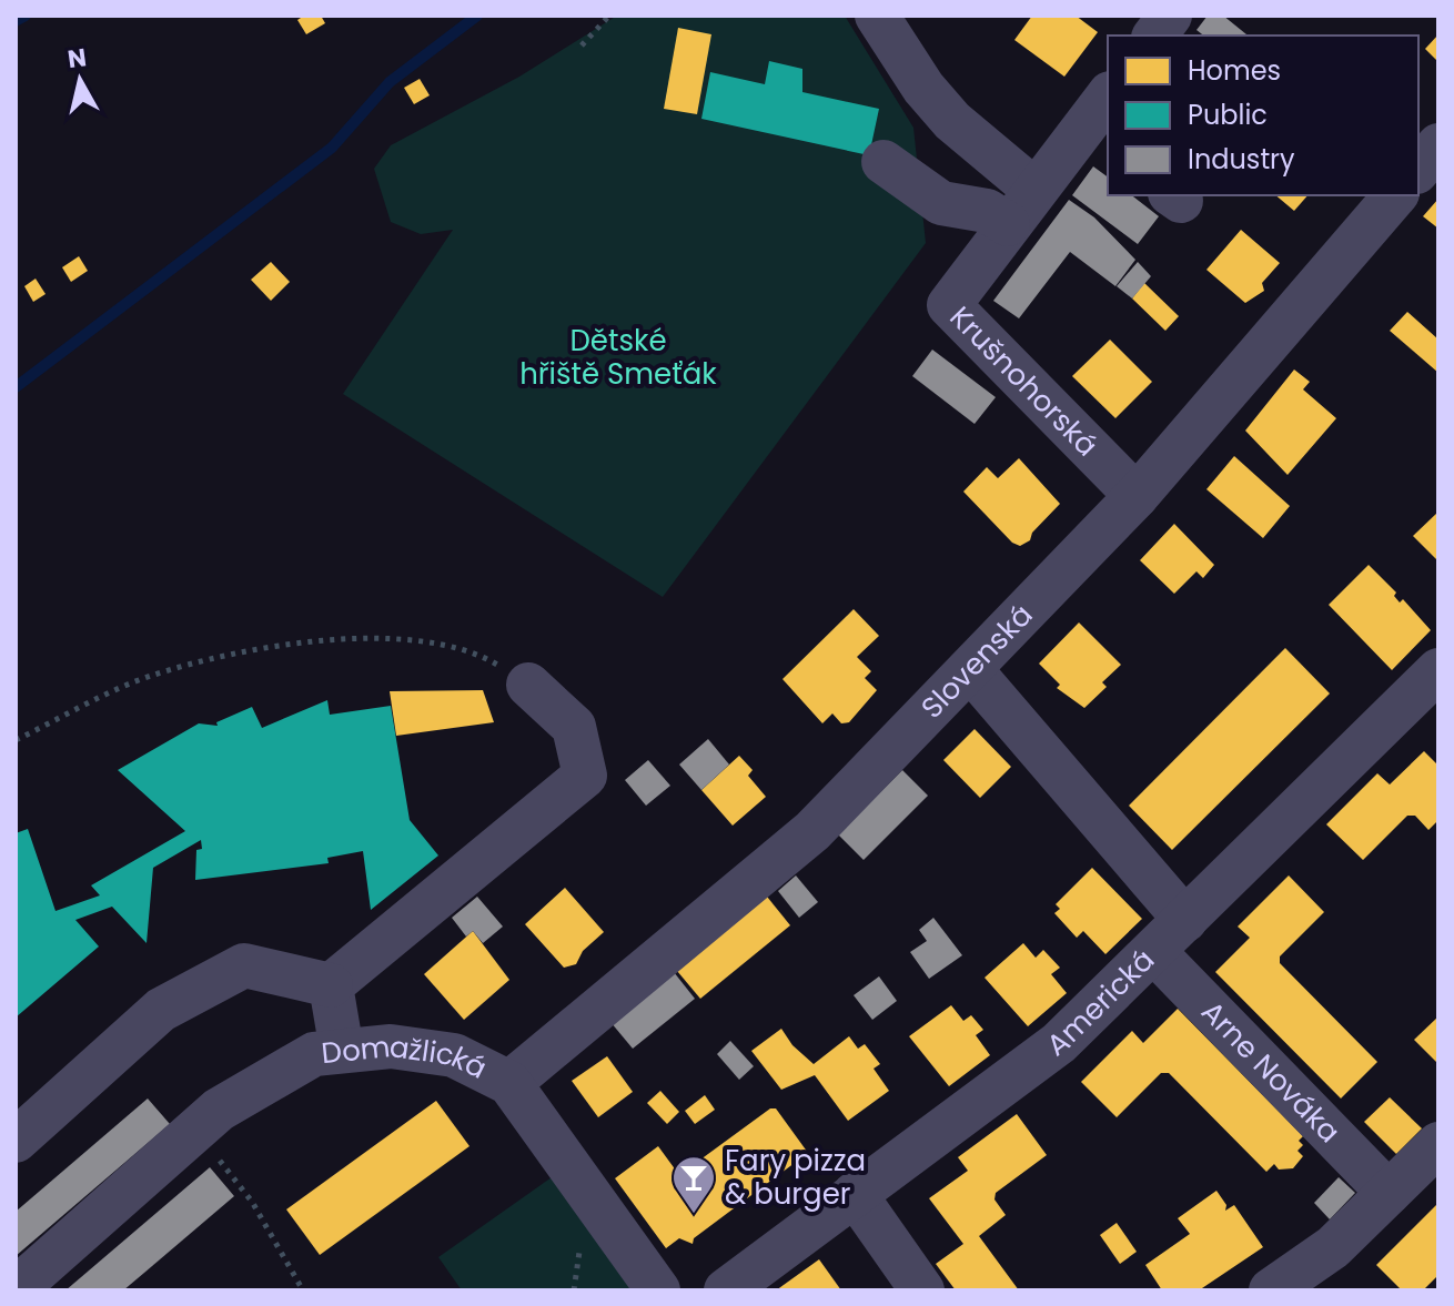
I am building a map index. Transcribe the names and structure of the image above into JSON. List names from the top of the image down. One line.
{"streets":{"street":["Krušnohorská","Slovenská","Americká","Domažlická","Arne Nováka"]},"crossings":[["Krušnohorská","Slovenská"],["Slovenská","Domažlická"],["Americká","Arne Nováka"]],"parks":["Dětské hřiště Smeťák"],"places":{"bar":["Fary pizza & burger"]},"legend":["Homes","Public","Industry"],"north":"top"}
